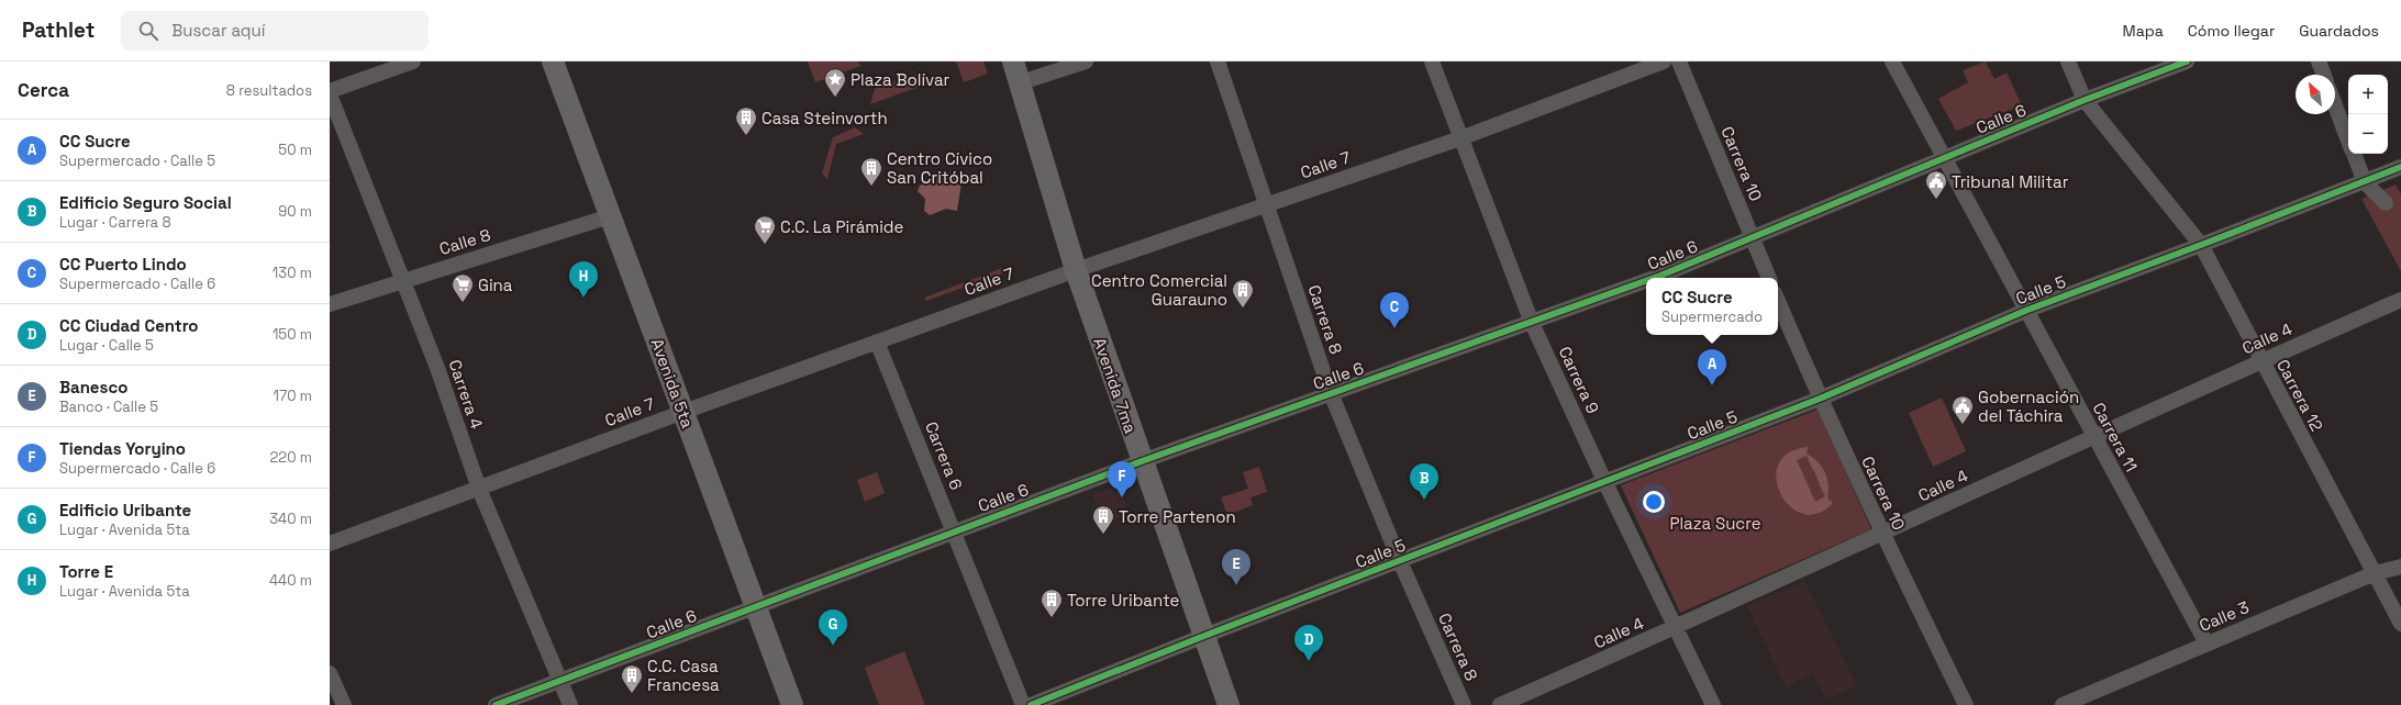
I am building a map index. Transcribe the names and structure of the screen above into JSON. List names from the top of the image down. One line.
{"streets":{"street":["Calle 6","Carrera 10","Calle 7","Calle 8","Calle 5","Carrera 8","Calle 4","Carrera 9","Avenida 5ta","Avenida 7ma","Carrera 4","Carrera 12","Carrera 11","Carrera 6","Calle 3"]},"crossings":[["Calle 6","Carrera 10"],["Calle 6","Carrera 8"],["Calle 6","Carrera 9"],["Calle 6","Avenida 5ta"],["Calle 6","Avenida 7ma"],["Calle 6","Carrera 4"],["Calle 6","Carrera 12"],["Calle 6","Carrera 11"],["Calle 6","Carrera 6"],["Carrera 10","Calle 5"],["Carrera 10","Calle 4"],["Calle 7","Carrera 8"],["Calle 7","Carrera 9"],["Calle 7","Avenida 5ta"],["Calle 7","Avenida 7ma"],["Calle 7","Carrera 4"],["Calle 7","Carrera 6"],["Calle 8","Avenida 5ta"],["Calle 8","Carrera 4"],["Calle 5","Carrera 8"],["Calle 5","Carrera 9"],["Calle 5","Avenida 7ma"],["Calle 5","Carrera 12"],["Calle 5","Carrera 11"],["Calle 4","Carrera 9"],["Calle 4","Carrera 12"],["Calle 4","Carrera 11"],["Carrera 12","Calle 3"],["Carrera 11","Calle 3"]],"parks":["Plaza Sucre"],"places":{"place":["Plaza Bolívar"],"building":["Casa Steinvorth","Centro Cívico San Critóbal","Centro Comercial Guarauno","Torre Partenon","Torre Uribante","C.C. Casa Francesa"],"public building":["Tribunal Militar","Gobernación del Táchira"],"supermarket":["C.C. La Pirámide","Gina"]},"north":"top left","page":{"header":"Pathlet","search":"Buscar aquí","nav":["Mapa","Cómo llegar","Guardados"],"heading":["Cerca","8 resultados"],"map_buttons":["+","−"],"list":[{"mark":"A","name":"CC Sucre","note":"Supermercado · Calle 5","value":"50 m"},{"mark":"B","name":"Edificio Seguro Social","note":"Lugar · Carrera 8","value":"90 m"},{"mark":"C","name":"CC Puerto Lindo","note":"Supermercado · Calle 6","value":"130 m"},{"mark":"D","name":"CC Ciudad Centro","note":"Lugar · Calle 5","value":"150 m"},{"mark":"E","name":"Banesco","note":"Banco · Calle 5","value":"170 m"},{"mark":"F","name":"Tiendas Yoryino","note":"Supermercado · Calle 6","value":"220 m"},{"mark":"G","name":"Edificio Uribante","note":"Lugar · Avenida 5ta","value":"340 m"},{"mark":"H","name":"Torre E","note":"Lugar · Avenida 5ta","value":"440 m"}],"pins":["H","C","A","F","B","E","G","D"],"popup":["CC Sucre","Supermercado"]}}
